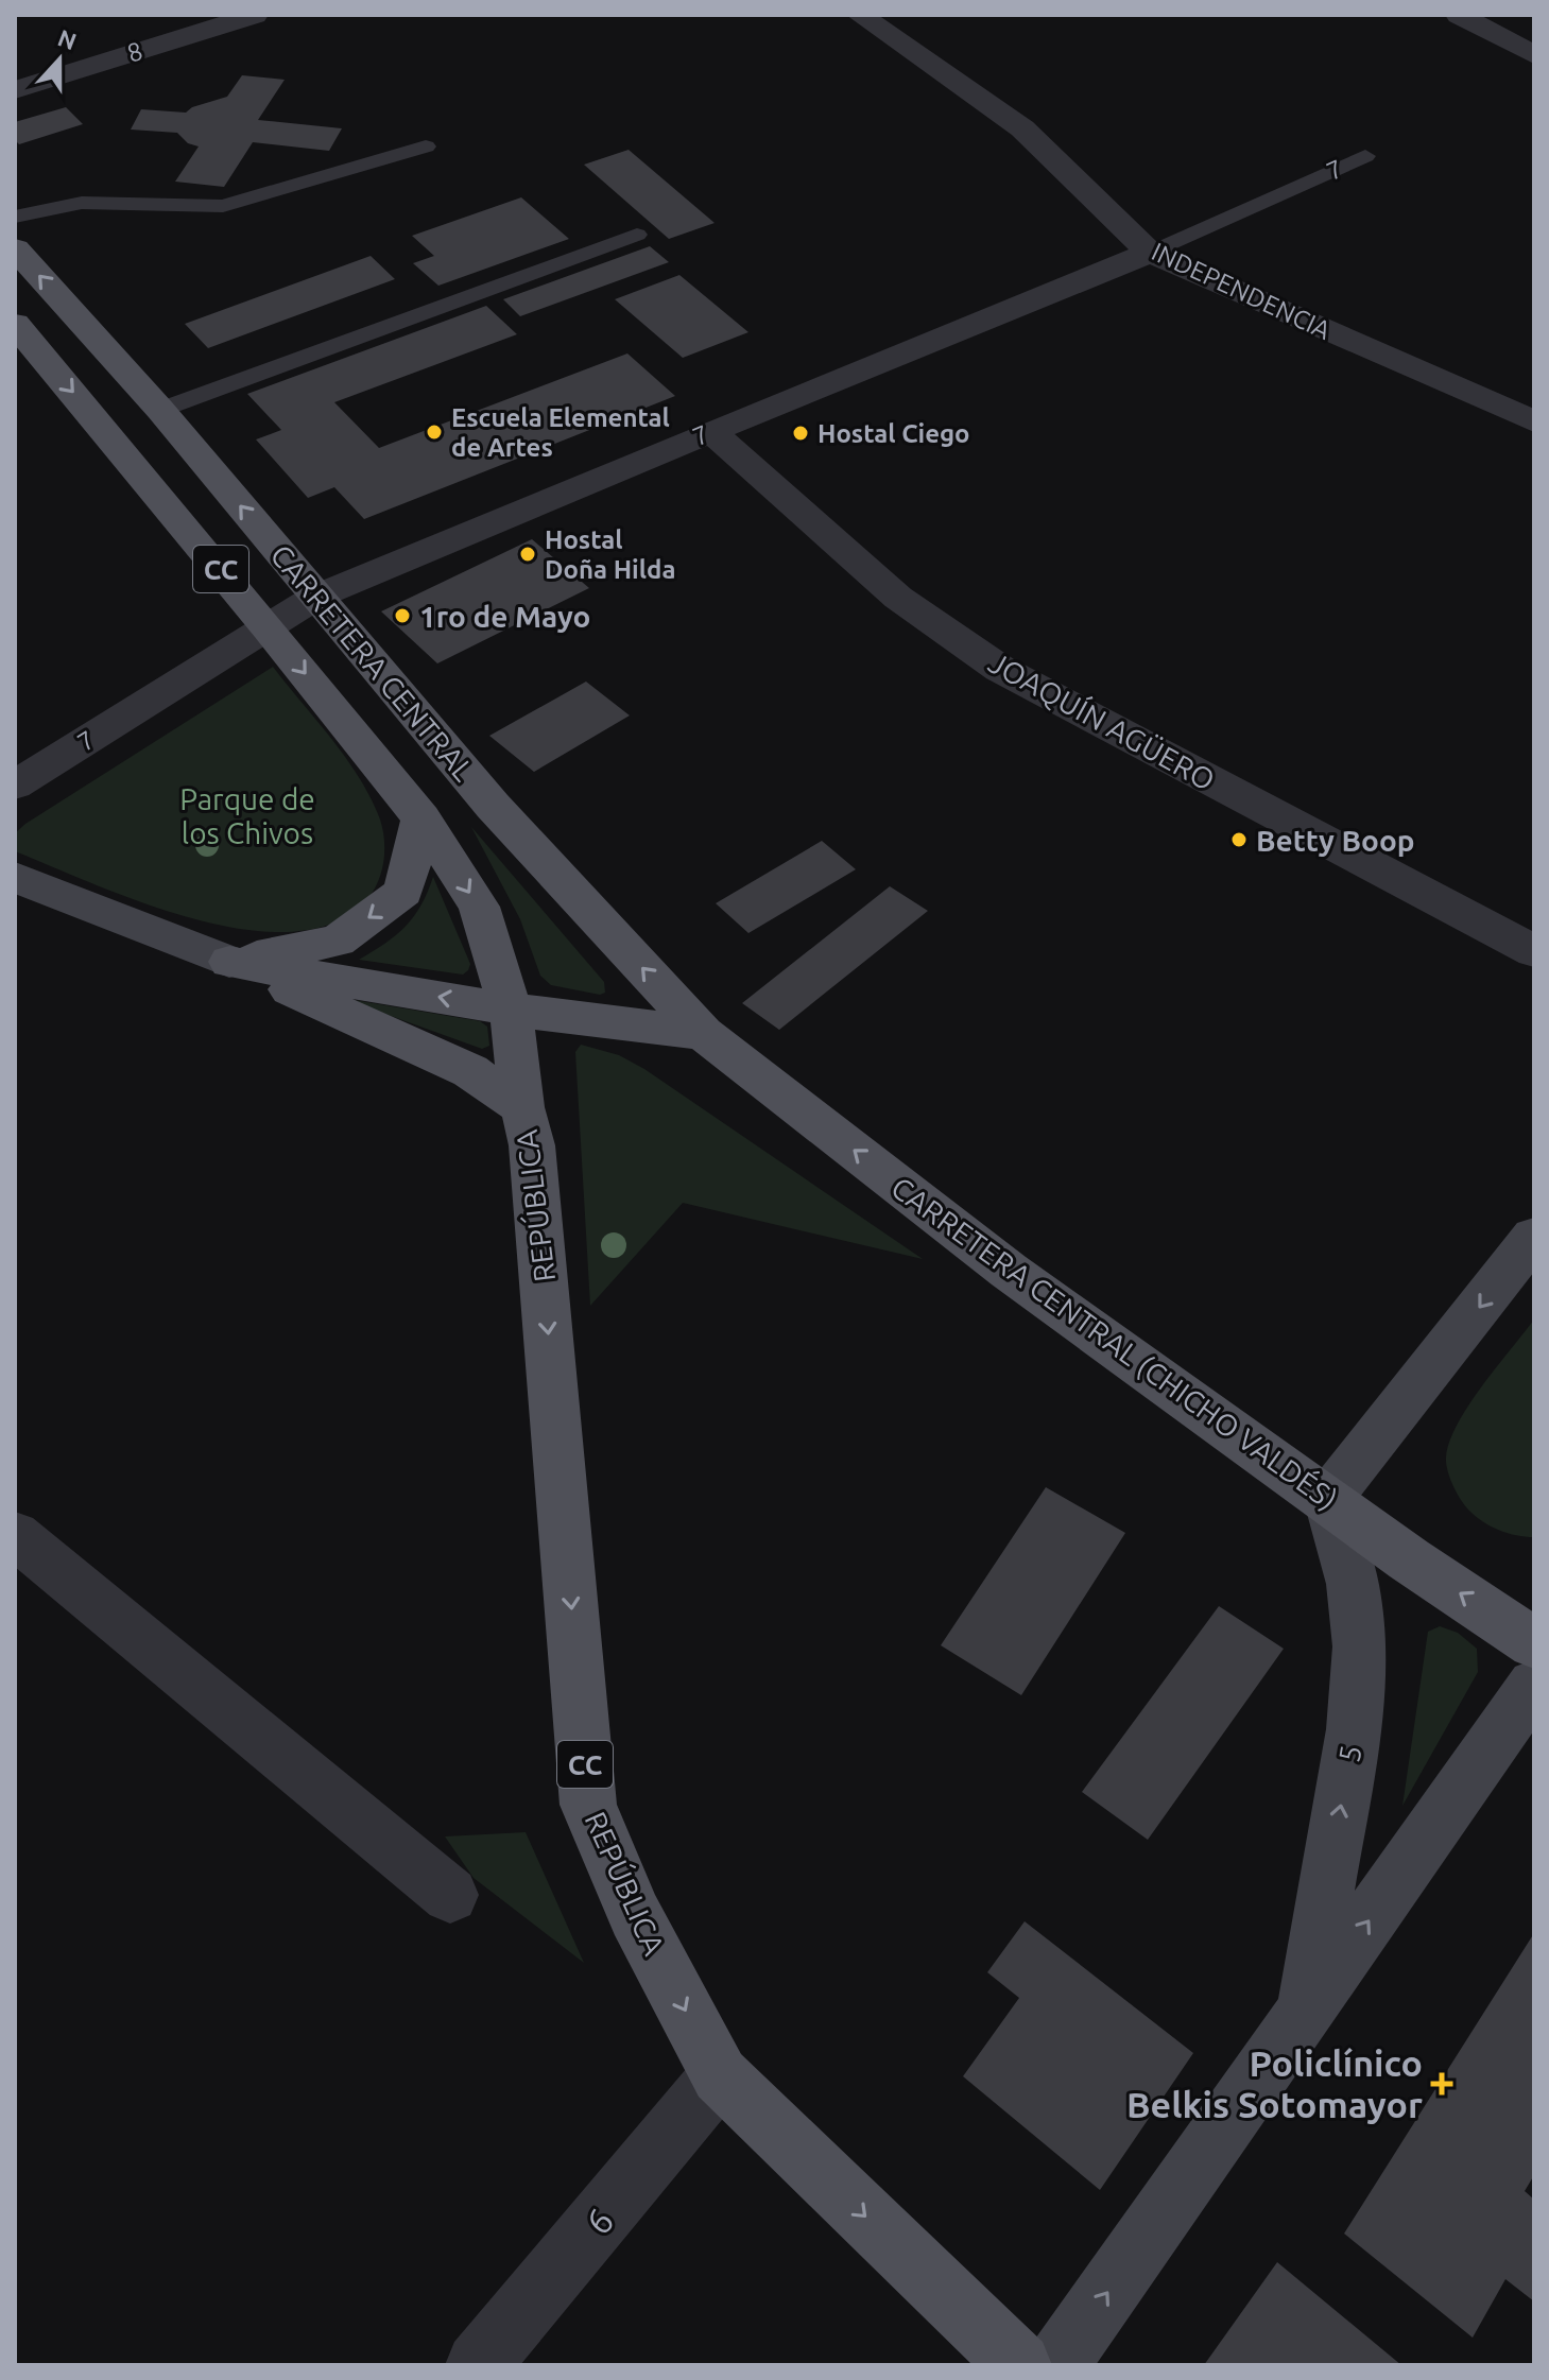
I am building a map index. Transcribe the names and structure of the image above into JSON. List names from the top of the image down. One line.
{"streets":{"main road":["CC","CARRETERA CENTRAL","REPÚBLICA","CARRETERA CENTRAL (CHICHO VALDÉS)"],"street":["8","7","INDEPENDENCIA","JOAQUÍN AGÜERO","5","6"]},"crossings":[["7","INDEPENDENCIA"],["7","CARRETERA CENTRAL"],["7","JOAQUÍN AGÜERO"],["CARRETERA CENTRAL","REPÚBLICA"],["CARRETERA CENTRAL","CARRETERA CENTRAL (CHICHO VALDÉS)"],["REPÚBLICA","6"],["CARRETERA CENTRAL (CHICHO VALDÉS)","5"]],"one_way":["REPÚBLICA","CARRETERA CENTRAL (CHICHO VALDÉS)","5"],"parks":["Parque de los Chivos"],"places":{"other":["Escuela Elemental de Artes","Hostal Ciego","Hostal Doña Hilda","1ro de Mayo","Betty Boop"],"health":["Policlínico Belkis Sotomayor"]},"north":"top"}
